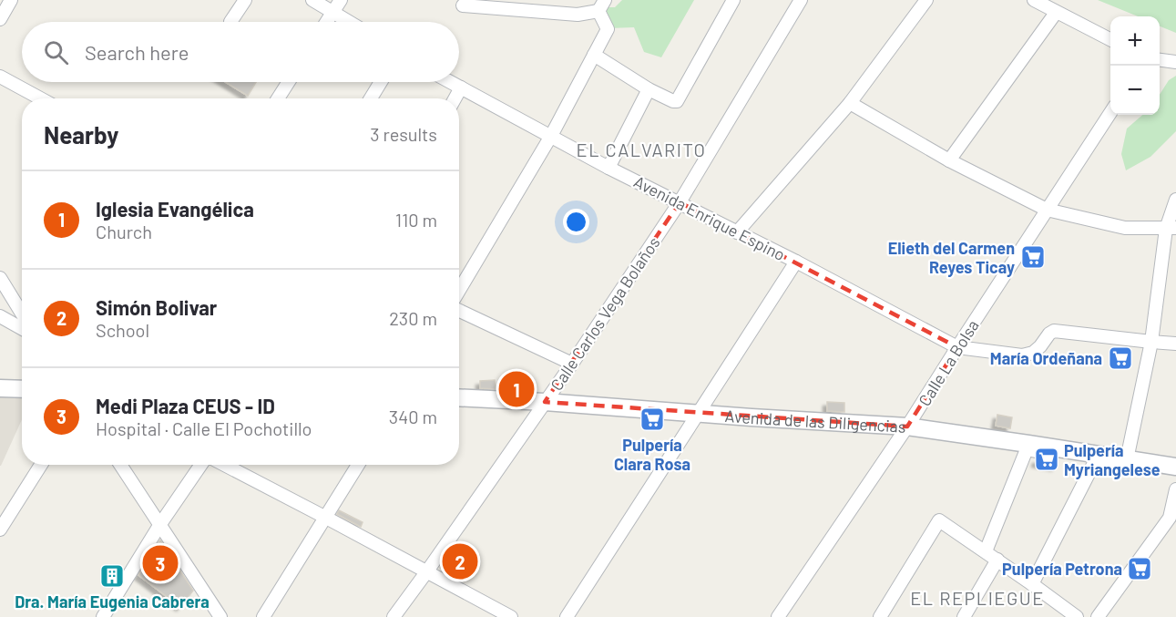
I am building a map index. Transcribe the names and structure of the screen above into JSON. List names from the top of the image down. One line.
{"streets":{"street":["Avenida Enrique Espino","Calle Carlos Vega Bolaños","Calle La Bolsa","Avenida de las Diligencias"]},"crossings":[["Avenida Enrique Espino","Calle Carlos Vega Bolaños"],["Avenida Enrique Espino","Calle La Bolsa"],["Calle Carlos Vega Bolaños","Avenida de las Diligencias"],["Calle La Bolsa","Avenida de las Diligencias"]],"districts":["EL CALVARITO","EL REPLIEGUE"],"places":{"supermarket":["Elieth del Carmen Reyes Ticay","María Ordeñana","Pulpería Clara Rosa","Pulpería Myriangelese","Pulpería Petrona"],"building":["Dra. María Eugenia Cabrera"]},"page":{"map_buttons":["+","−"],"search":"Search here","heading":["Nearby","3 results"],"list":[{"mark":"1","name":"Iglesia Evangélica","note":"Church","value":"110 m"},{"mark":"2","name":"Simón Bolivar","note":"School","value":"230 m"},{"mark":"3","name":"Medi Plaza CEUS - ID","note":"Hospital · Calle El Pochotillo","value":"340 m"}],"pins":["1","2","3"]}}
